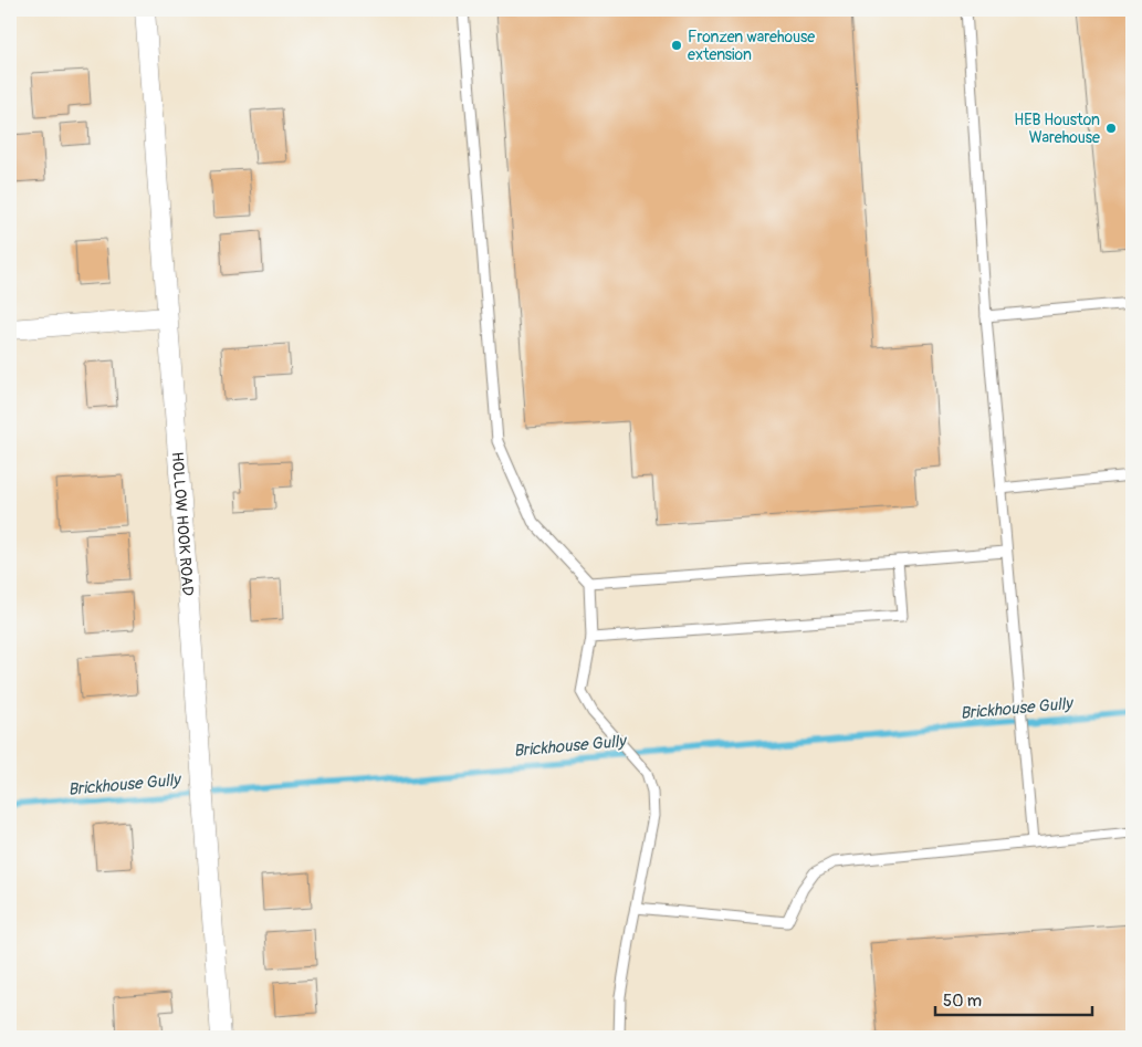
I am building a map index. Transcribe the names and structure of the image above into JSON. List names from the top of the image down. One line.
{"streets":{"street":["HOLLOW HOOK ROAD"]},"water":["Brickhouse Gully"],"places":["Fronzen warehouse extension","HEB Houston Warehouse"],"scale_bar":"50 m"}
